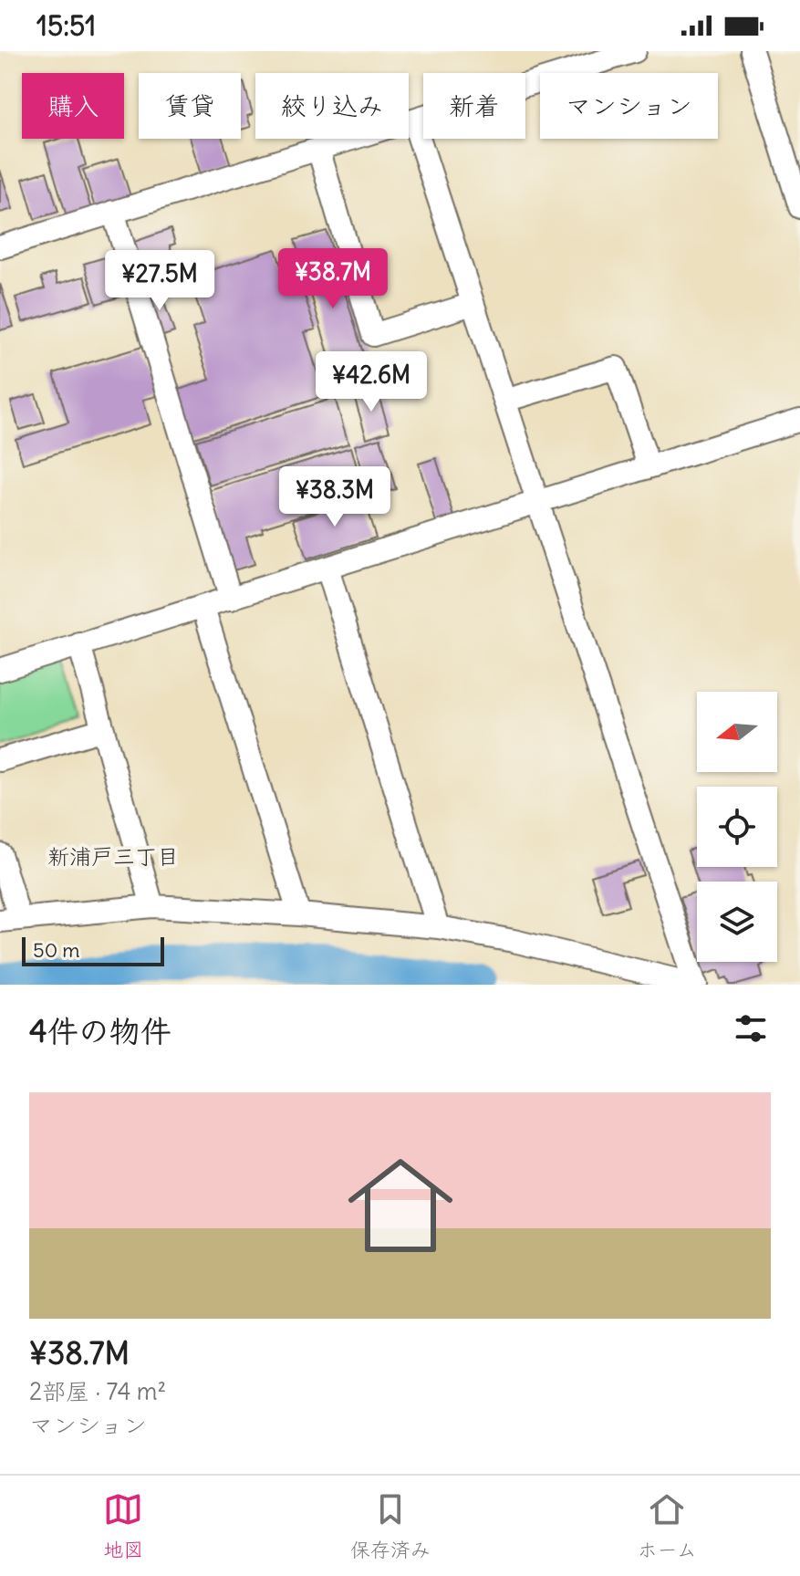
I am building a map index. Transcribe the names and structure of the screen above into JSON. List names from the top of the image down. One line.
{"districts":["新浦戸三丁目"],"scale_bar":"50 m","north":"left","page":{"status":"15:51","chip":["購入","賃貸","絞り込み","新着","マンション"],"price":["¥38.7M","¥27.5M","¥42.6M","¥38.3M"],"scale":"50 m","heading":"4件の物件","list":[{"name":"¥38.7M","note":"2部屋 · 74 m² · マンション"}],"tabs":["地図","保存済み","ホーム"]}}
